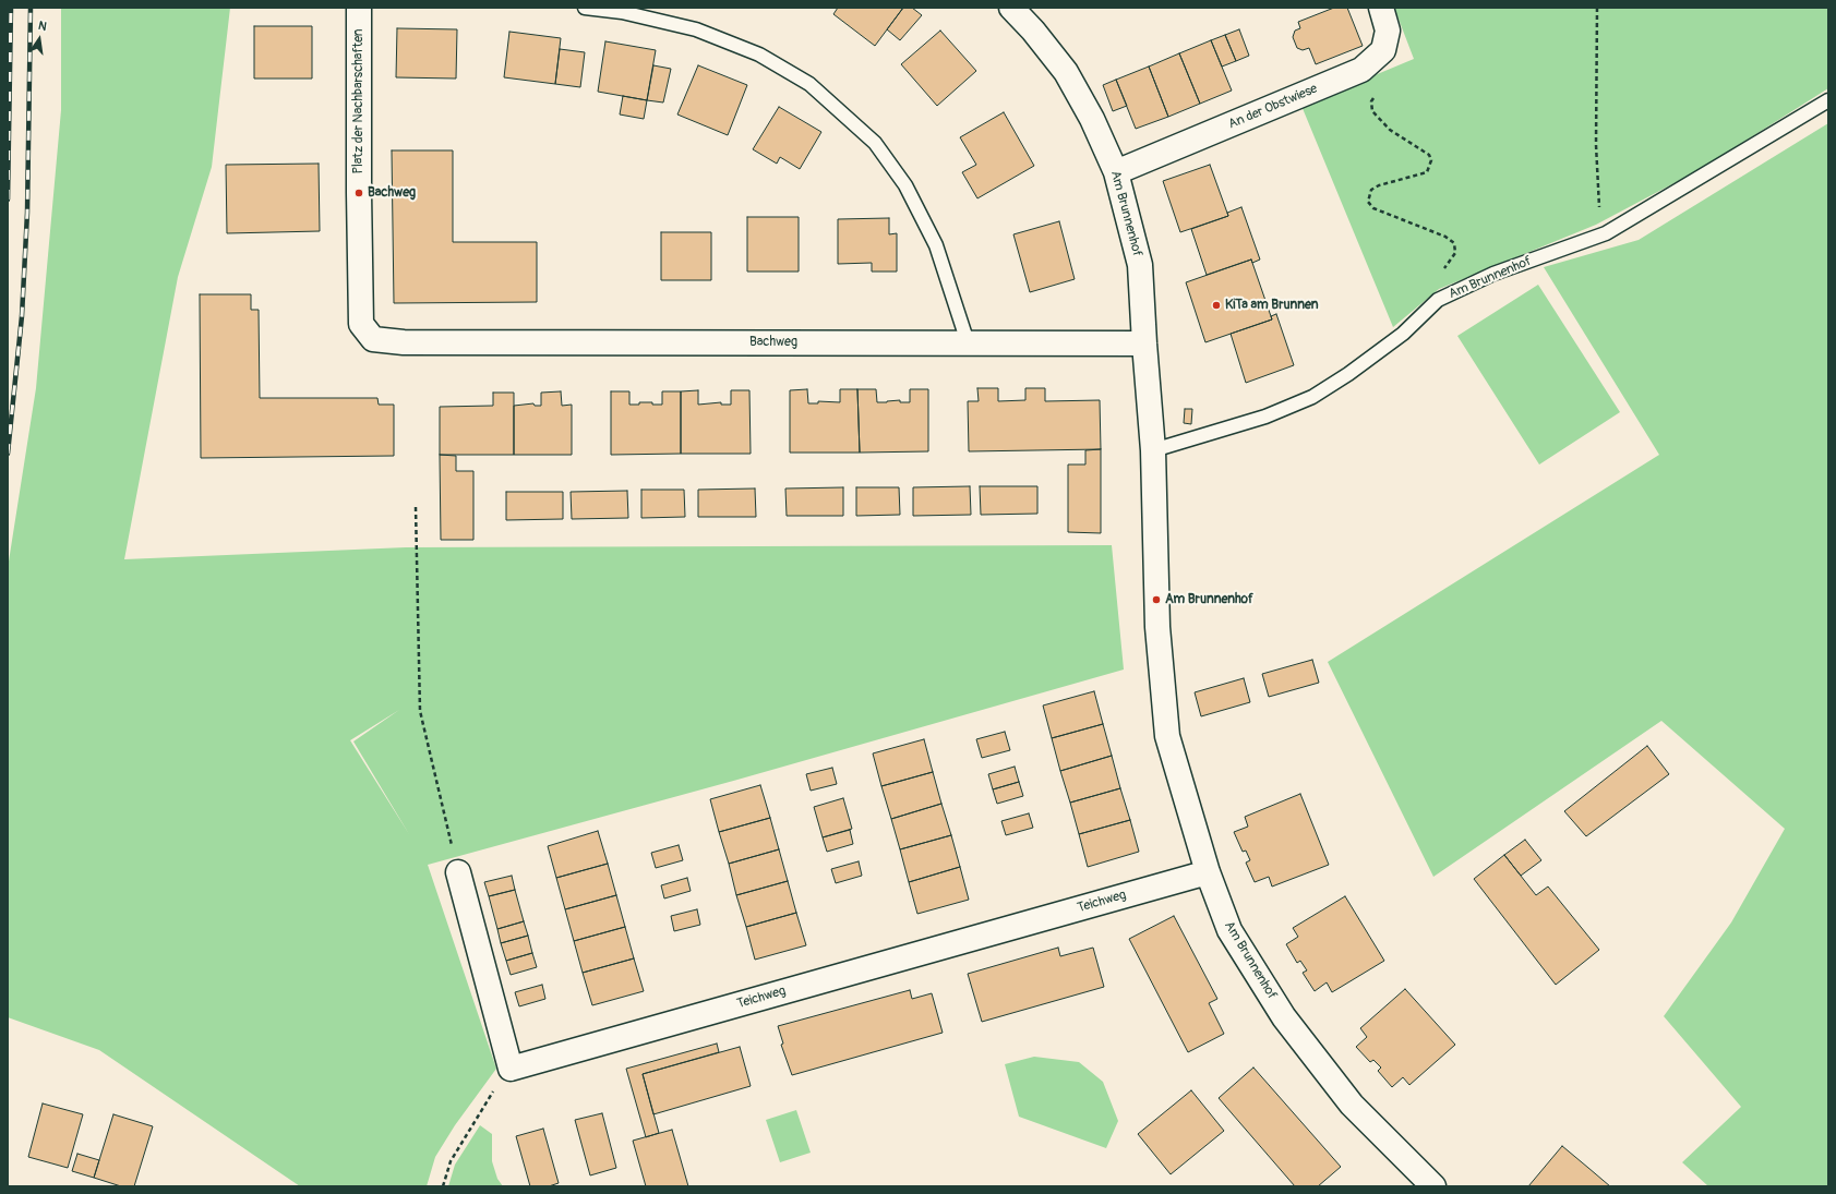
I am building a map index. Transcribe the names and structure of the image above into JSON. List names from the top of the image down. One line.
{"streets":{"street":["Platz der Nachbarschaften","An der Obstwiese","Am Brunnenhof","Bachweg","Teichweg"]},"crossings":[["Platz der Nachbarschaften","Bachweg"],["An der Obstwiese","Am Brunnenhof"],["Am Brunnenhof","Bachweg"],["Am Brunnenhof","Teichweg"]],"places":["Bachweg","KiTa am Brunnen","Am Brunnenhof"],"north":"top"}
